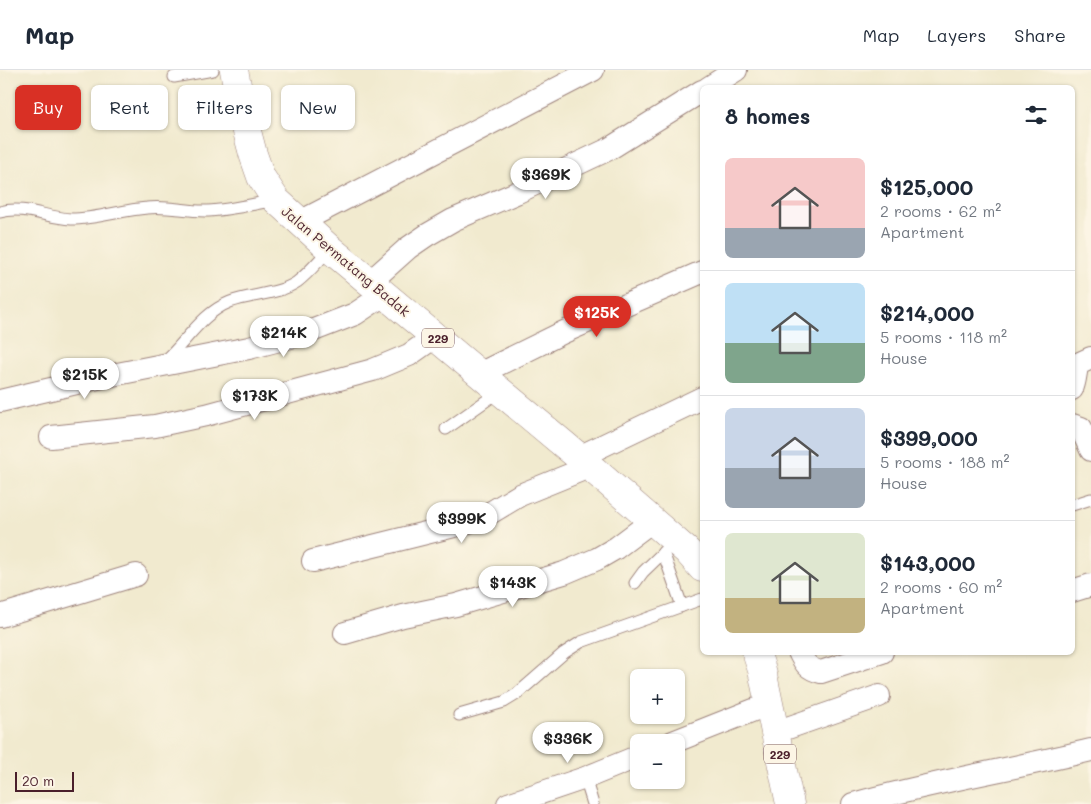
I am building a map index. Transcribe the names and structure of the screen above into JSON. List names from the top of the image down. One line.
{"streets":{"main road":["Jalan Permatang Badak","229"]},"scale_bar":"20 m","page":{"header":"Map","nav":["Map","Layers","Share"],"chip":["Buy","Rent","Filters","New"],"heading":"8 homes","list":[{"name":"$125,000","note":"2 rooms · 62 m² · Apartment"},{"name":"$214,000","note":"5 rooms · 118 m² · House"},{"name":"$399,000","note":"5 rooms · 188 m² · House"},{"name":"$143,000","note":"2 rooms · 60 m² · Apartment"}],"price":["$369K","$125K","$214K","$215K","$173K","$399K","$143K","$336K"],"map_buttons":["+","−"],"scale":"20 m"}}
